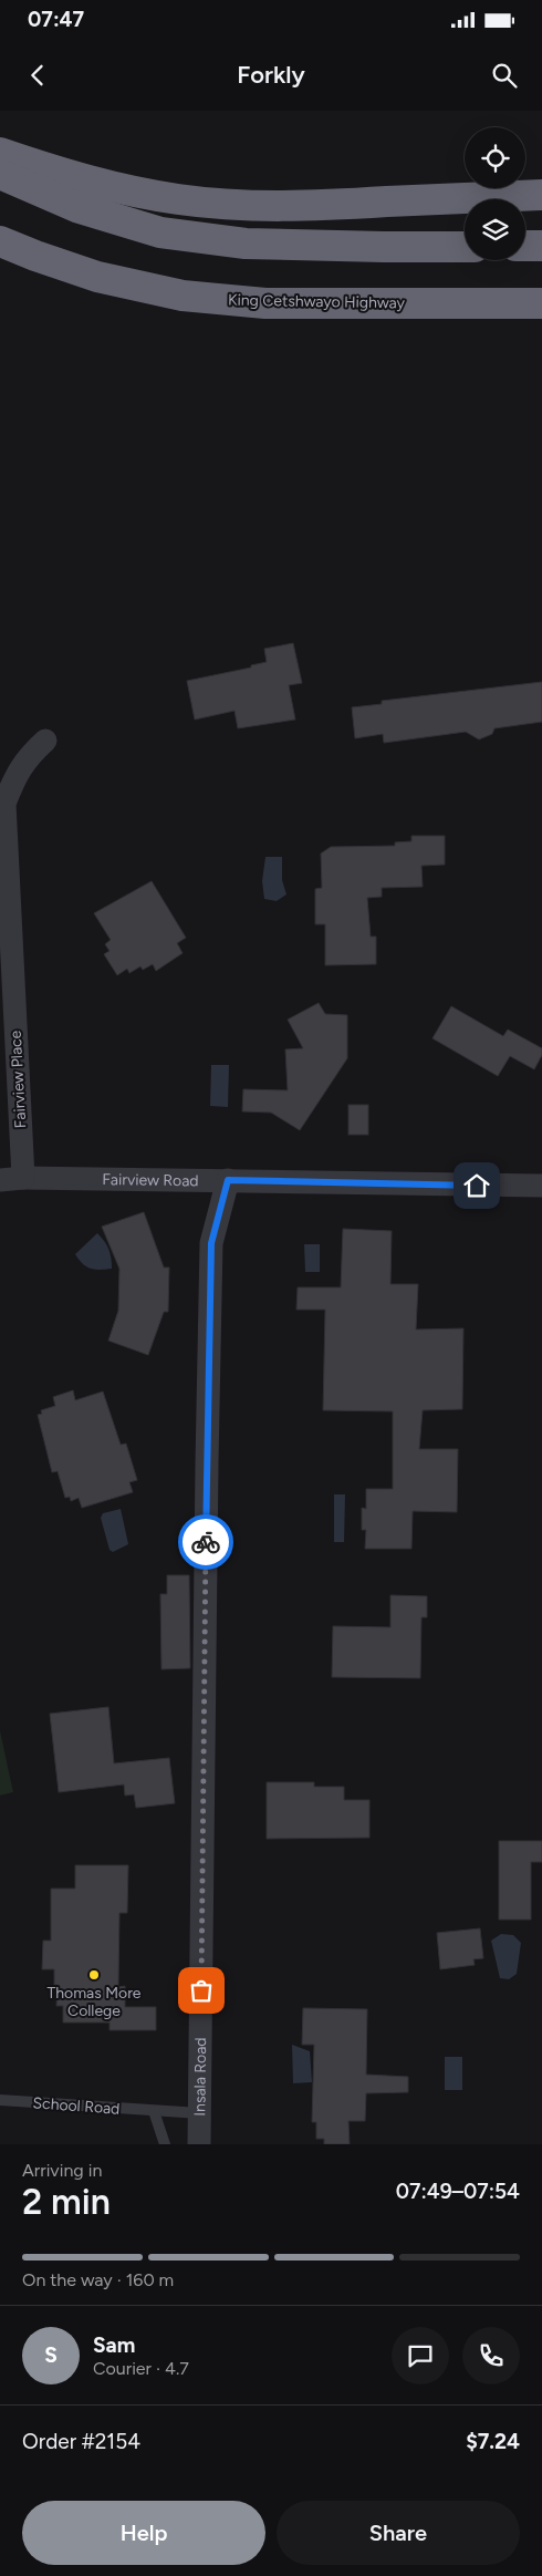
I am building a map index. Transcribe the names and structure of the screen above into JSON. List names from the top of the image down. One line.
{"streets":{"highway":["King Cetshwayo Highway"],"street":["Fairview Place","Fairview Road","Insala Road"],"lane":["School Road"]},"crossings":[["Fairview Place","Fairview Road"],["Fairview Road","Insala Road"],["Insala Road","School Road"]],"places":["Thomas More College"],"page":{"status":"07:47","header":"Forkly","heading":["2 min","Arriving in","07:49–07:54"],"panel":["Sam","Courier · 4.7","Order #2154","$7.24"],"bar":"On the way · 160 m","round":"S","buttons":["Help","Share"]}}
